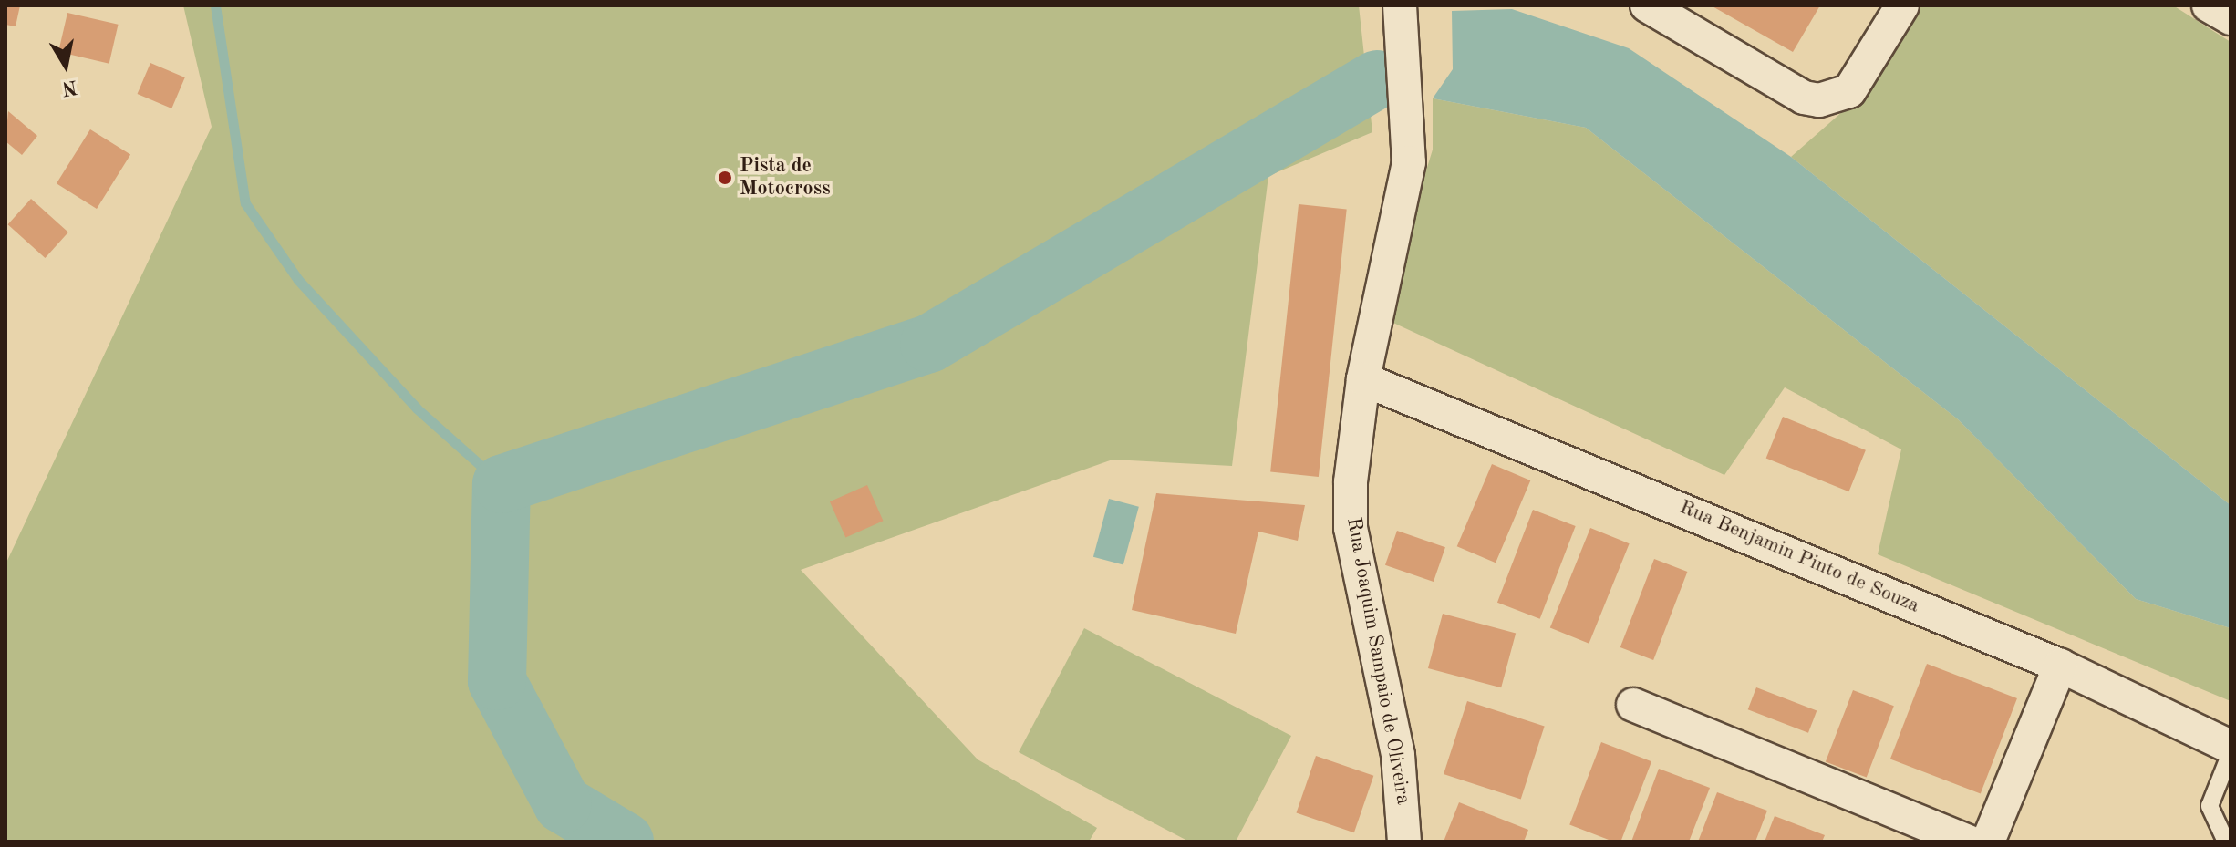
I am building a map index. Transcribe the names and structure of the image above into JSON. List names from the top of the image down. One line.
{"streets":{"street":["Rua Benjamin Pinto de Souza","Rua Joaquim Sampaio de Oliveira"]},"crossings":[["Rua Benjamin Pinto de Souza","Rua Joaquim Sampaio de Oliveira"]],"places":["Pista de Motocross"],"north":"bottom"}
